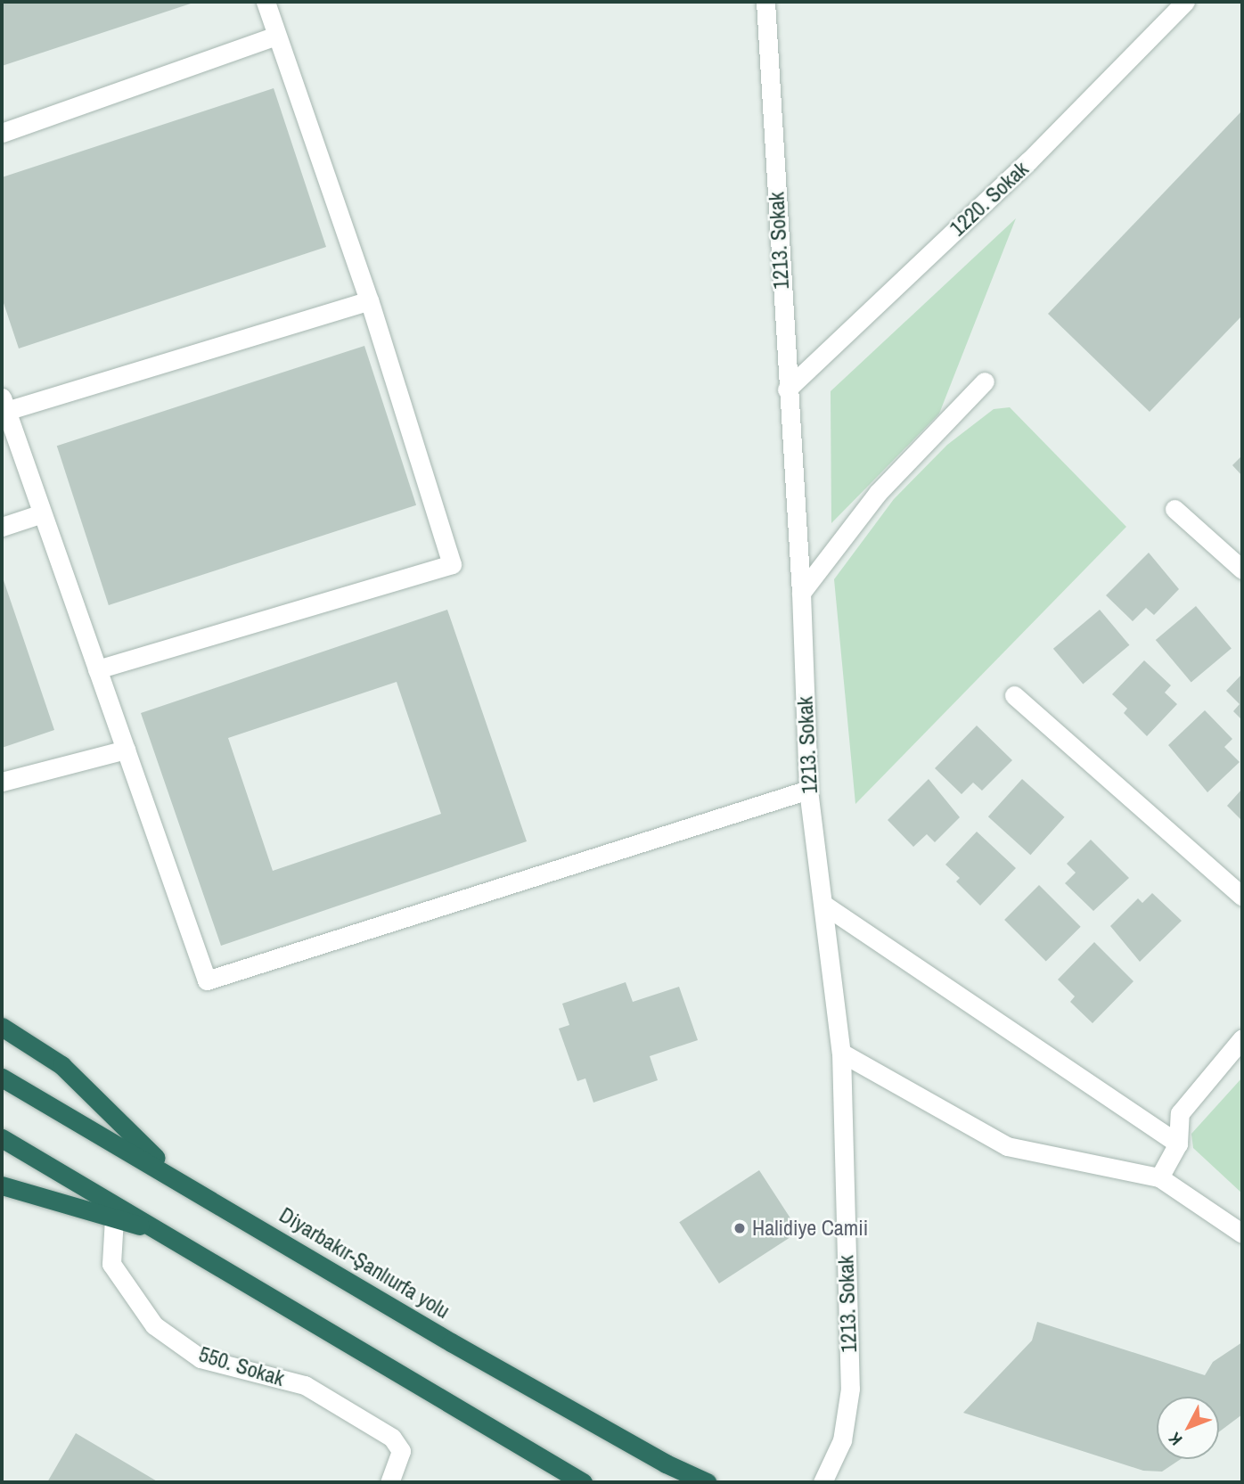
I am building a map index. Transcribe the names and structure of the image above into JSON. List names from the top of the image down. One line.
{"streets":{"highway":["Diyarbakır-Şanlıurfa yolu"],"street":["1220. Sokak","1213. Sokak","550. Sokak"]},"crossings":[["1220. Sokak","1213. Sokak"]],"places":["Halidiye Camii"],"north":"bottom left"}
